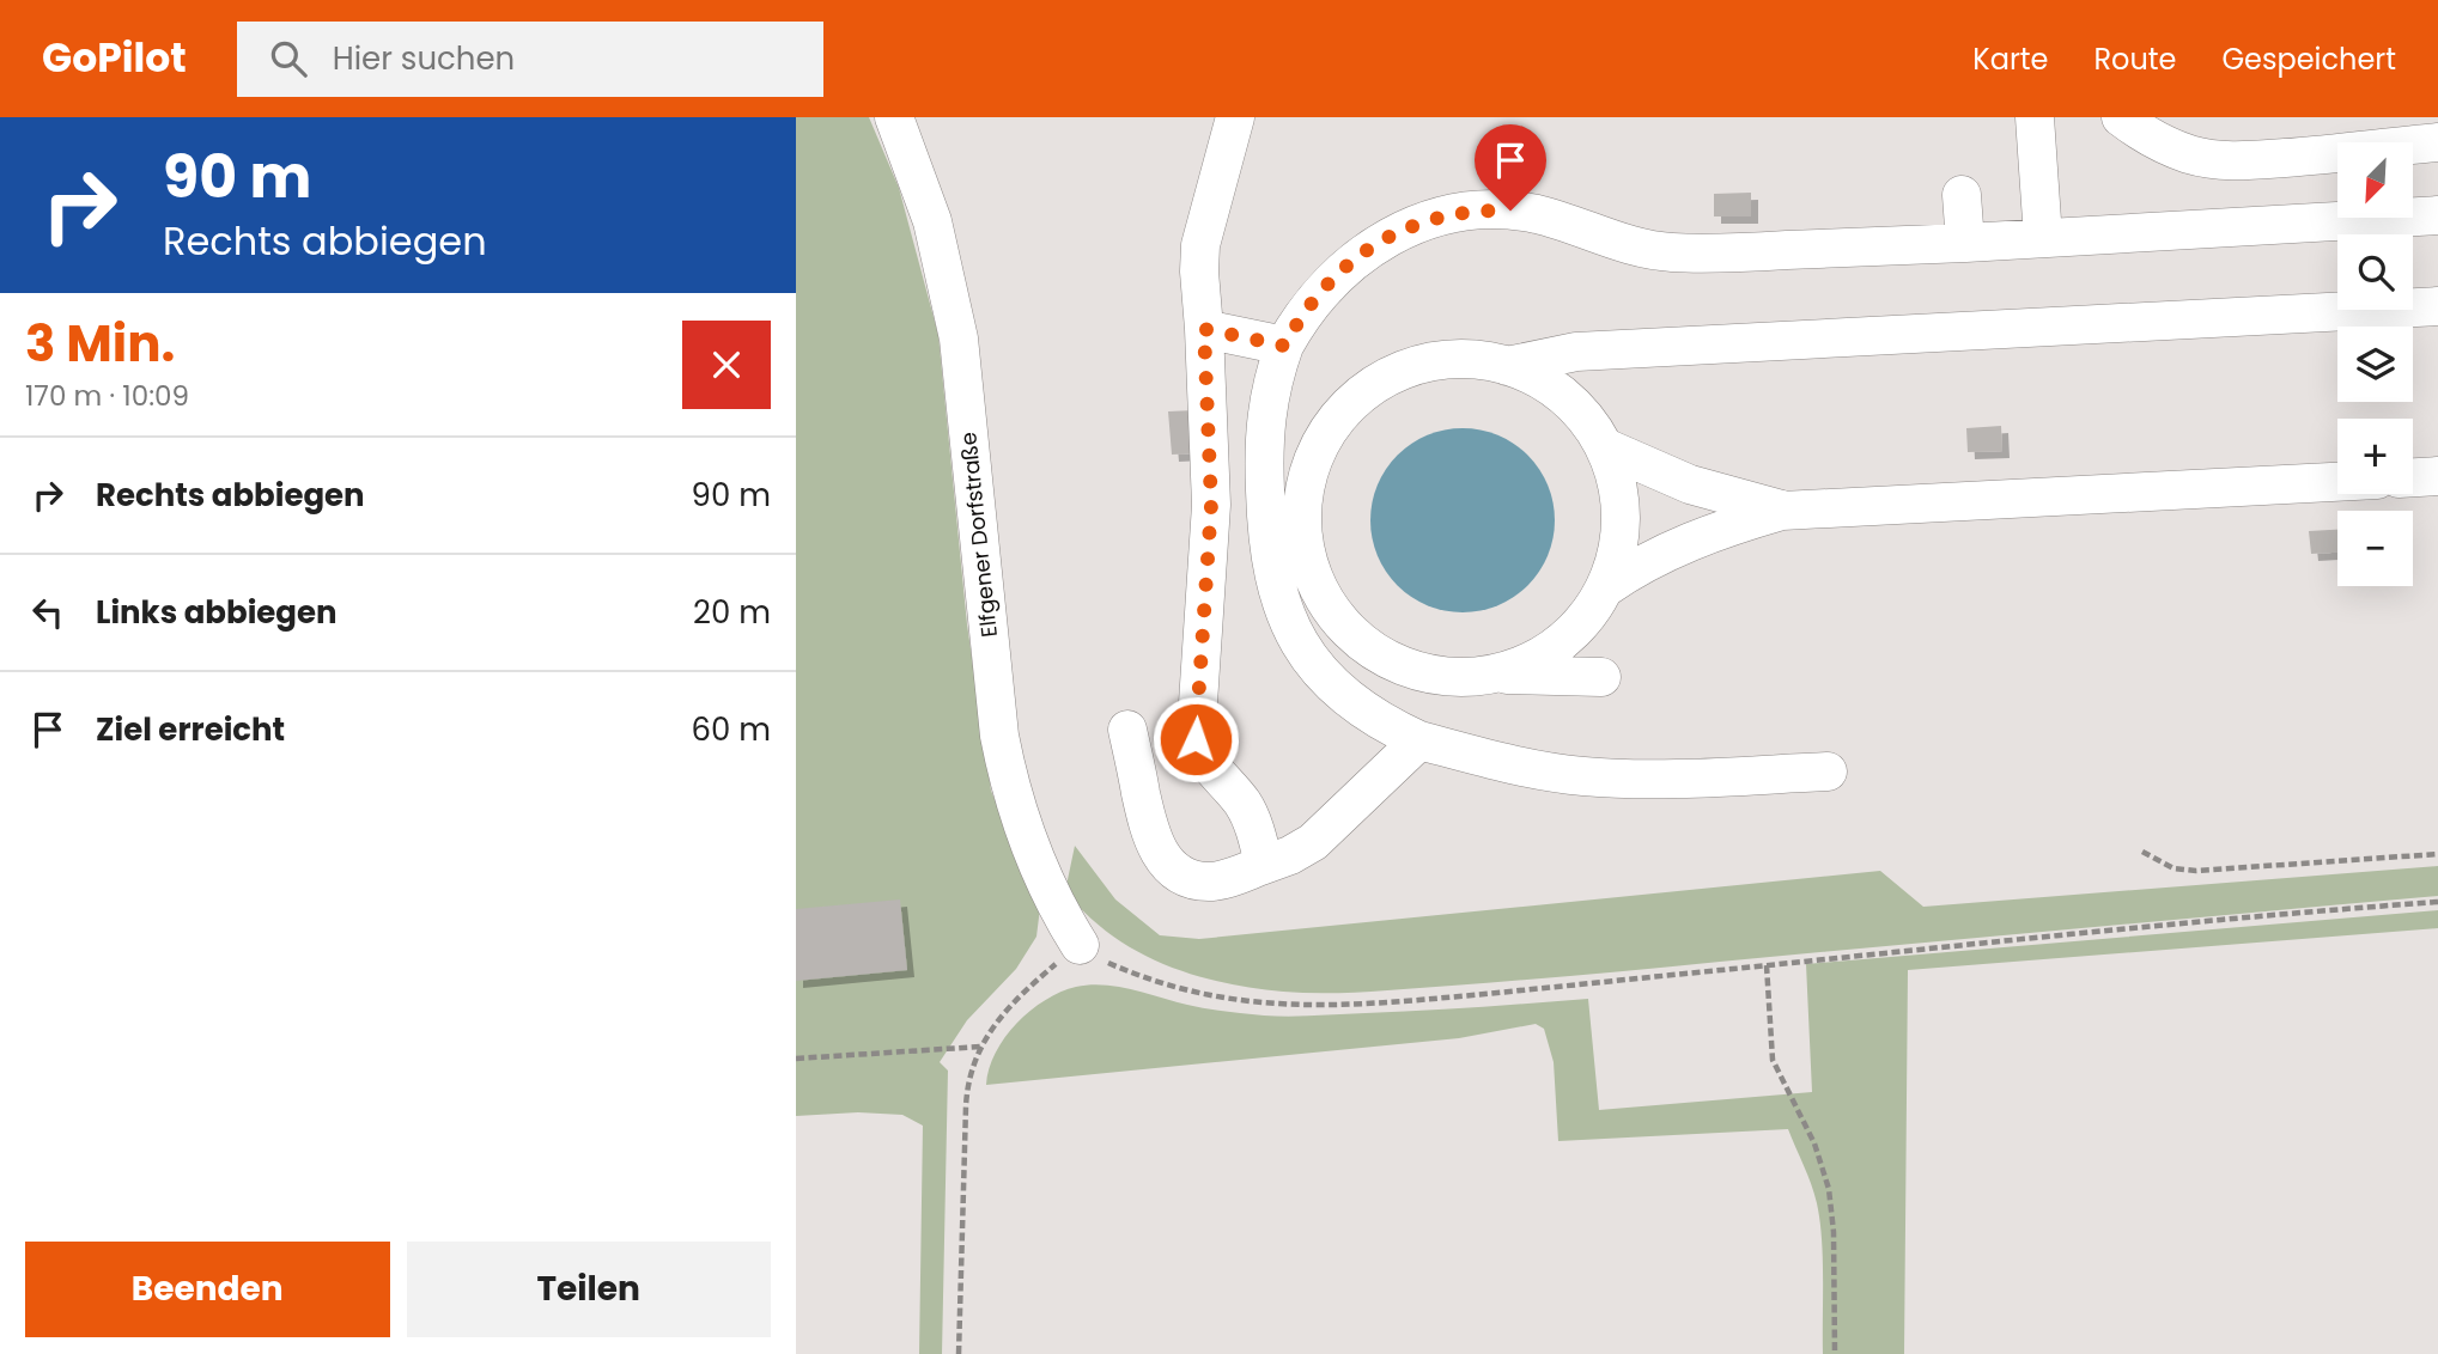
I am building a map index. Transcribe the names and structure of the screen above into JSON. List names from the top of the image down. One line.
{"streets":{"street":["Elfgener Dorfstraße"]},"north":"bottom left","page":{"header":"GoPilot","search":"Hier suchen","nav":["Karte","Route","Gespeichert"],"turn":["90 m","Rechts abbiegen"],"map_buttons":["+","−"],"heading":["3 Min.","170 m · 10:09"],"list":[{"name":"Rechts abbiegen","value":"90 m"},{"name":"Links abbiegen","value":"20 m"},{"name":"Ziel erreicht","value":"60 m"}],"buttons":["Beenden","Teilen"]}}
